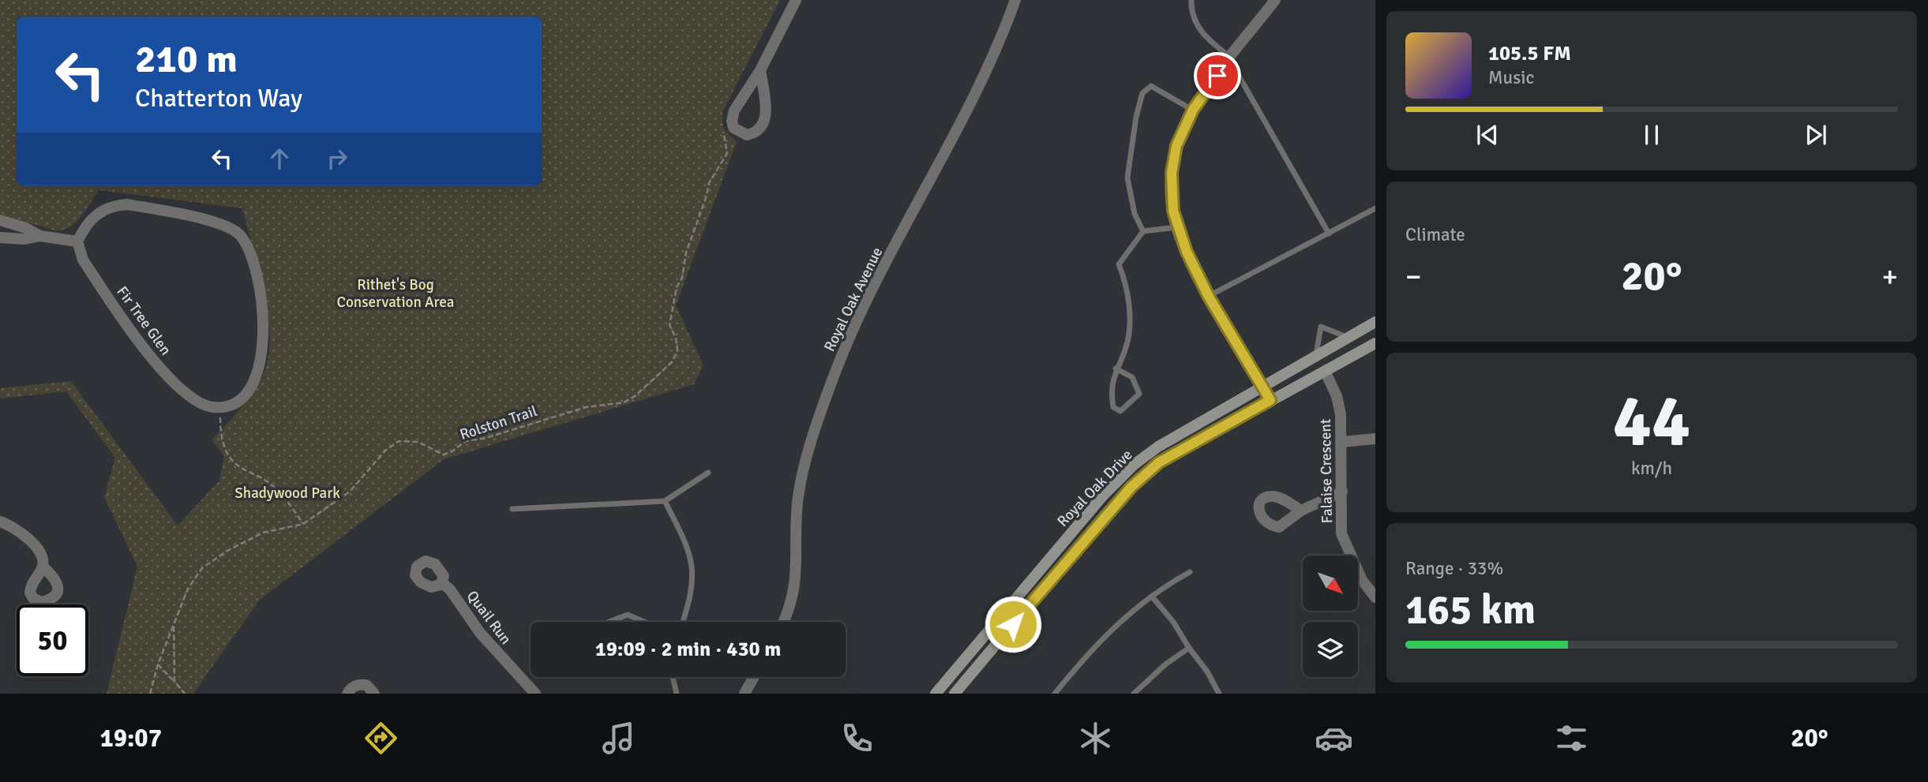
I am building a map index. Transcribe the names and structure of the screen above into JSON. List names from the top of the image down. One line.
{"streets":{"main road":["Royal Oak Drive"],"street":["Royal Oak Avenue","Fir Tree Glen","Falaise Crescent","Quail Run"],"path":["Rolston Trail"]},"crossings":[["Falaise Crescent","Royal Oak Drive"]],"parks":["Rithet's Bog Conservation Area","Shadywood Park"],"north":"bottom right","page":{"turn":["210 m","Chatterton Way"],"song":["105.5 FM","Music"],"tile":["Climate",["44","km/h"],["Range · 33%","165 km"]],"heat":["−","20°","+"],"limit":"50","trip":"19:09 · 2 min · 430 m","tabs":["19:07","20°"]}}
